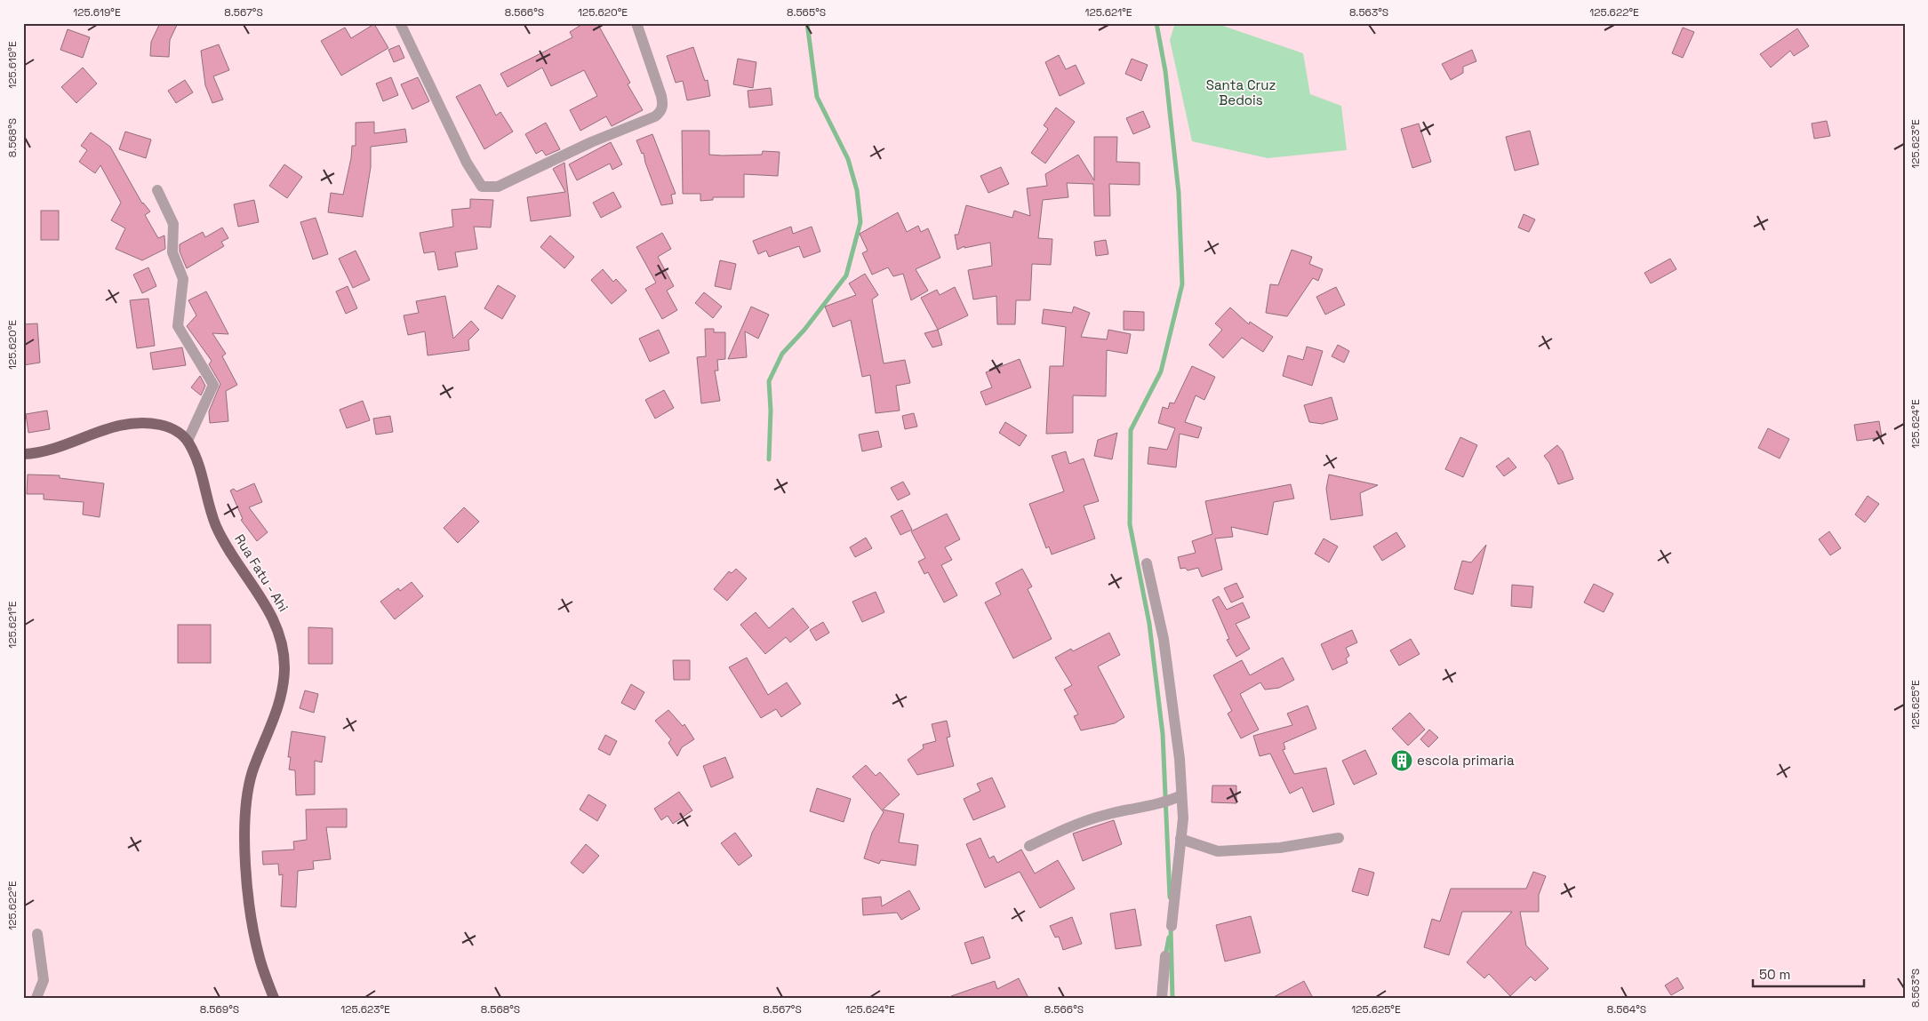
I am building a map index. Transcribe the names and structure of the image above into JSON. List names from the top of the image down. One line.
{"streets":{"main road":["Rua Fatu - Ahi"]},"parks":["Santa Cruz Bedois"],"places":{"building":["escola primaria"]},"scale_bar":"50 m","coordinates":["125.619°E","8.567°S","8.566°S","125.620°E","8.565°S","125.621°E","8.563°S","125.622°E","8.568°S","125.623°E","125.624°E","125.625°E","8.569°S","8.564°S"]}
